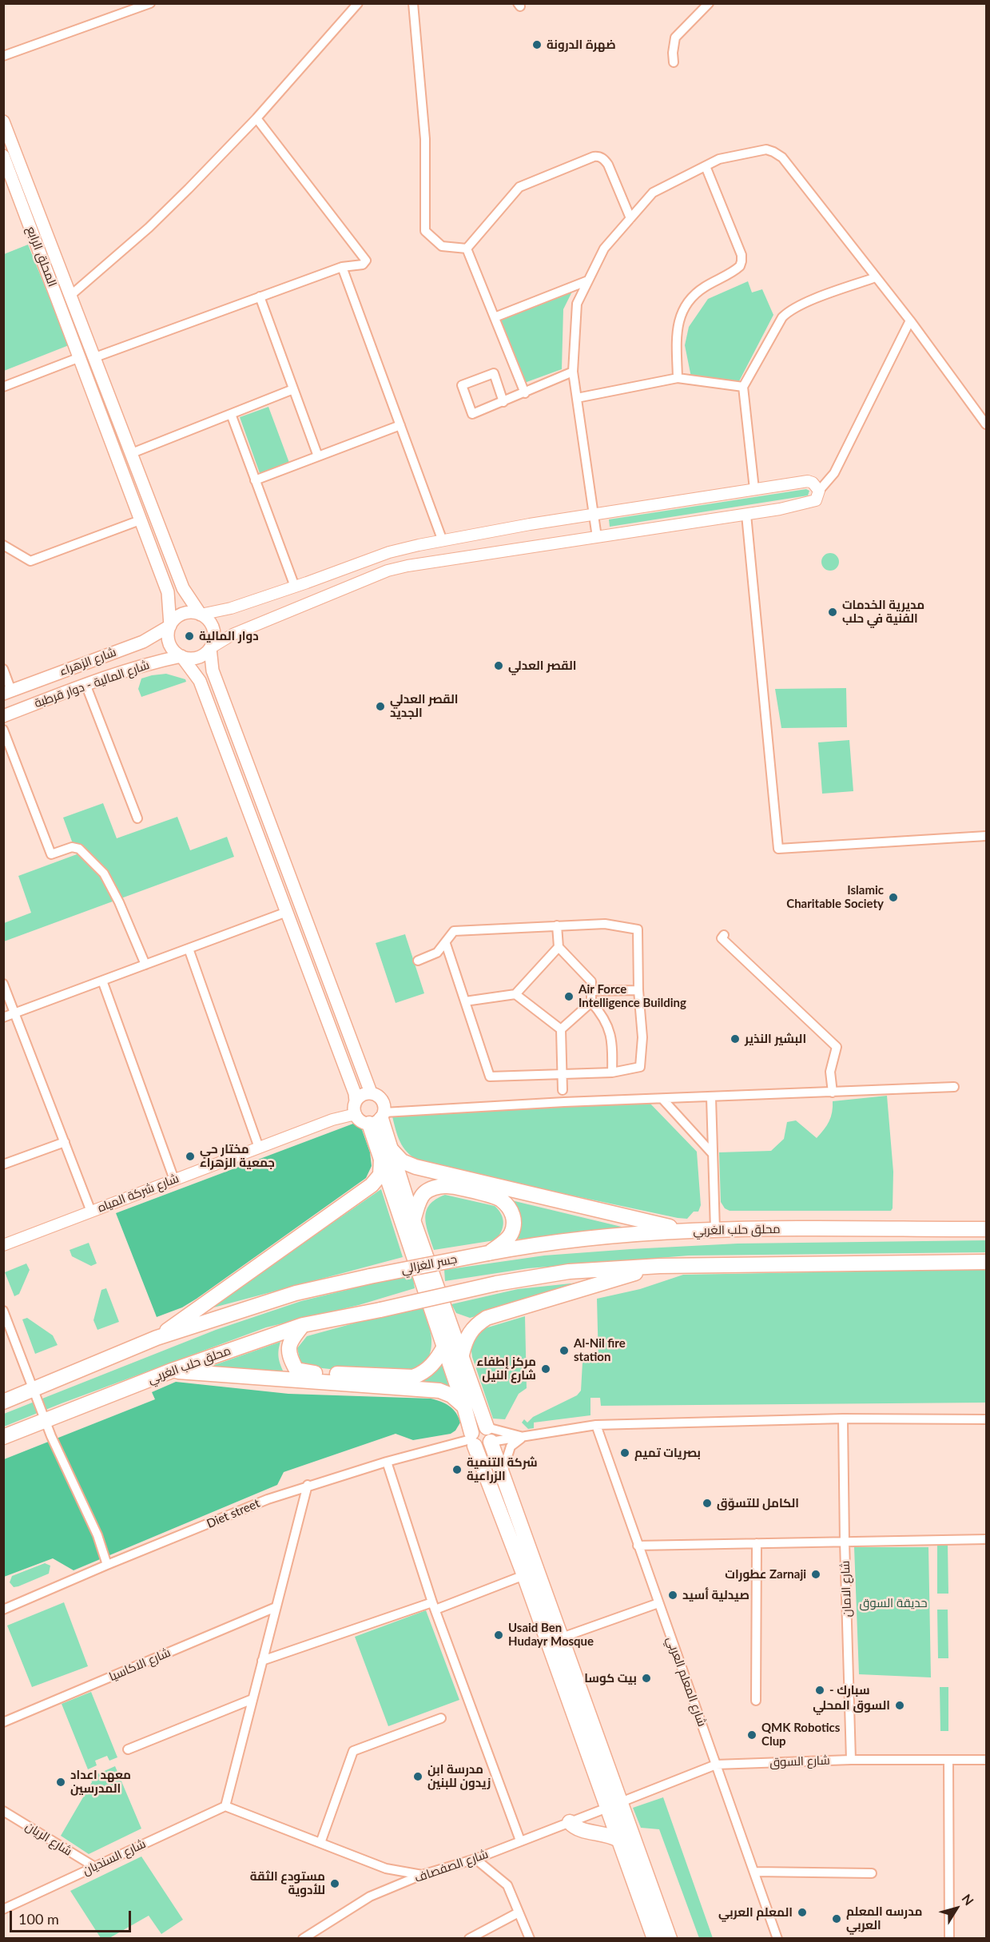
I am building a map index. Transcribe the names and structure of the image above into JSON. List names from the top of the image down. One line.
{"streets":{"main road":["المحلق الرابع","شارع الزهراء","شارع المالية - دوار قرطبة","محلق حلب الغربي","جسر الغزالي"],"street":["شارع شركة المياه","Diet street","شارع الامان","شارع الاكاسيا","شارع المعلم العربي","شارع السوق","شارع الريان","شارع السنديان","شارع الصفصاف"]},"crossings":[["المحلق الرابع","شارع الزهراء"],["المحلق الرابع","شارع المالية - دوار قرطبة"],["شارع الزهراء","شارع المالية - دوار قرطبة"],["محلق حلب الغربي","جسر الغزالي"],["شارع الامان","شارع السوق"],["شارع المعلم العربي","شارع السوق"],["شارع الريان","شارع السنديان"]],"parks":["حديقة السوق"],"places":["ضهرة الدرونة","مديرية الخدمات الفنية في حلب","دوار المالية","القصر العدلي","القصر العدلي الجديد","Islamic Charitable Society","Air Force Intelligence Building","البشير النذير","مختار حي جمعية الزهراء","Al-Nil fire station","مركز إطفاء شارع النيل","بصريات تميم","شركة التنمية الزراعية","الكامل للتسوّق","عطورات Zarnaji","صيدلية أسيد","Usaid Ben Hudayr Mosque","بيت كوسا","- سبارك","السوق المحلي","QMK Robotics Clup","مدرسة ابن زيدون للبنين","معهد اعداد المدرسين","مستودع الثقة للأدوية","المعلم العربي","مدرسه المعلم العربي"],"scale_bar":"100 m","north":"top right"}
